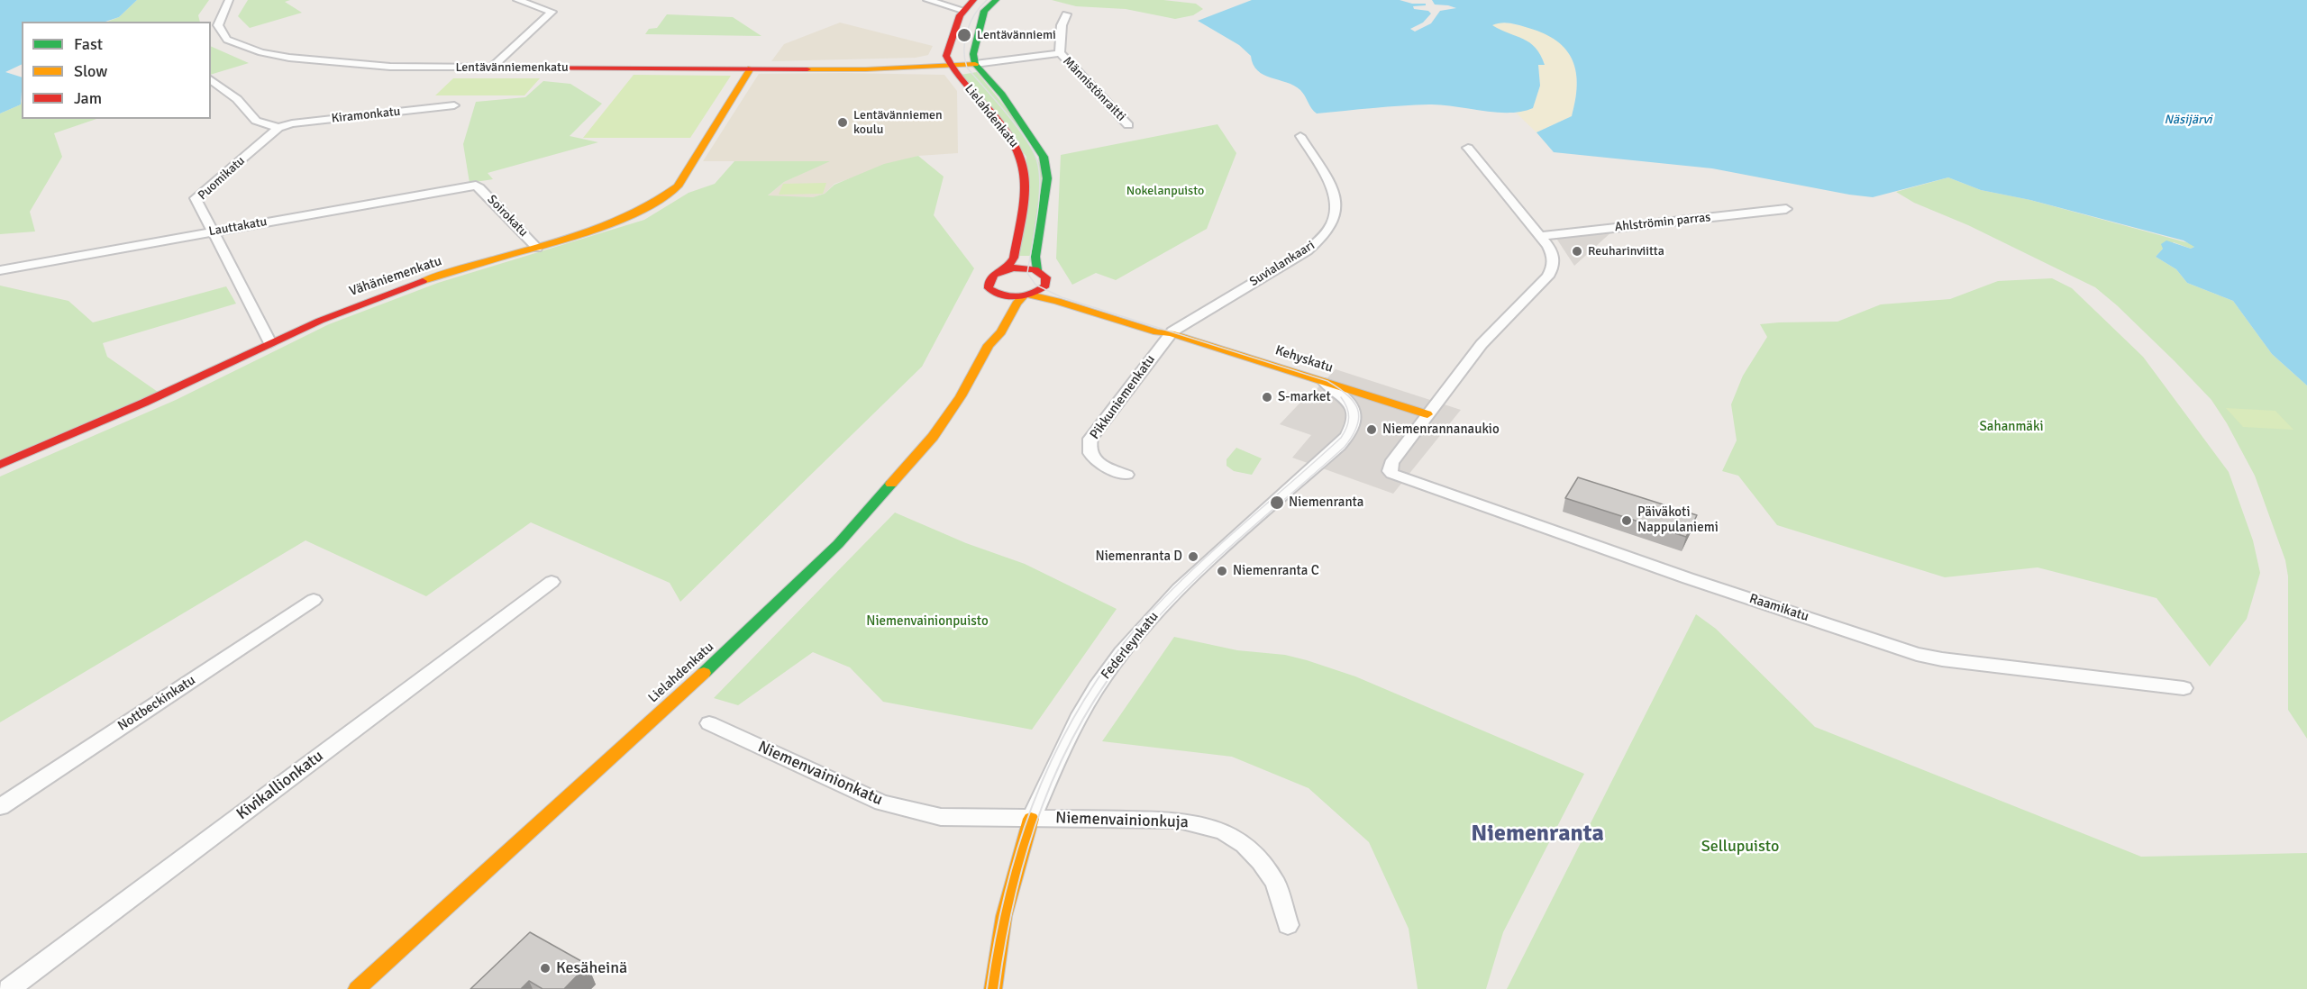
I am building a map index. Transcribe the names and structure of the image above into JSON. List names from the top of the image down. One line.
{"streets":{"main road":["Lentävänniemenkatu","Lielahdenkatu","Vähäniemenkatu","Kehyskatu","Federleynkatu"],"street":["Männistönraitti","Kiramonkatu","Puomikatu","Soirokatu","Ahlströmin parras","Lauttakatu","Suvialankaari","Pikkuniemenkatu","Raamikatu","Nottbeckinkatu","Niemenvainionkatu","Kivikallionkatu","Niemenvainionkuja"]},"crossings":[["Lentävänniemenkatu","Lielahdenkatu"],["Lentävänniemenkatu","Vähäniemenkatu"],["Kiramonkatu","Puomikatu"],["Lielahdenkatu","Kehyskatu"],["Puomikatu","Lauttakatu"],["Puomikatu","Vähäniemenkatu"],["Soirokatu","Lauttakatu"],["Soirokatu","Vähäniemenkatu"],["Suvialankaari","Kehyskatu"],["Suvialankaari","Pikkuniemenkatu"],["Kehyskatu","Pikkuniemenkatu"],["Kehyskatu","Raamikatu"],["Kehyskatu","Federleynkatu"],["Federleynkatu","Niemenvainionkatu"],["Federleynkatu","Niemenvainionkuja"],["Niemenvainionkatu","Niemenvainionkuja"]],"districts":["Niemenranta"],"water":["Näsijärvi"],"parks":["Nokelanpuisto","Sahanmäki","Niemenvainionpuisto","Sellupuisto"],"places":["Lentävänniemi","Lentävänniemen koulu","Reuharinviitta","S-market","Niemenrannanaukio","Niemenranta","Päiväkoti Nappulaniemi","Niemenranta D","Niemenranta C","Kesäheinä"],"legend":["Fast","Slow","Jam"]}
